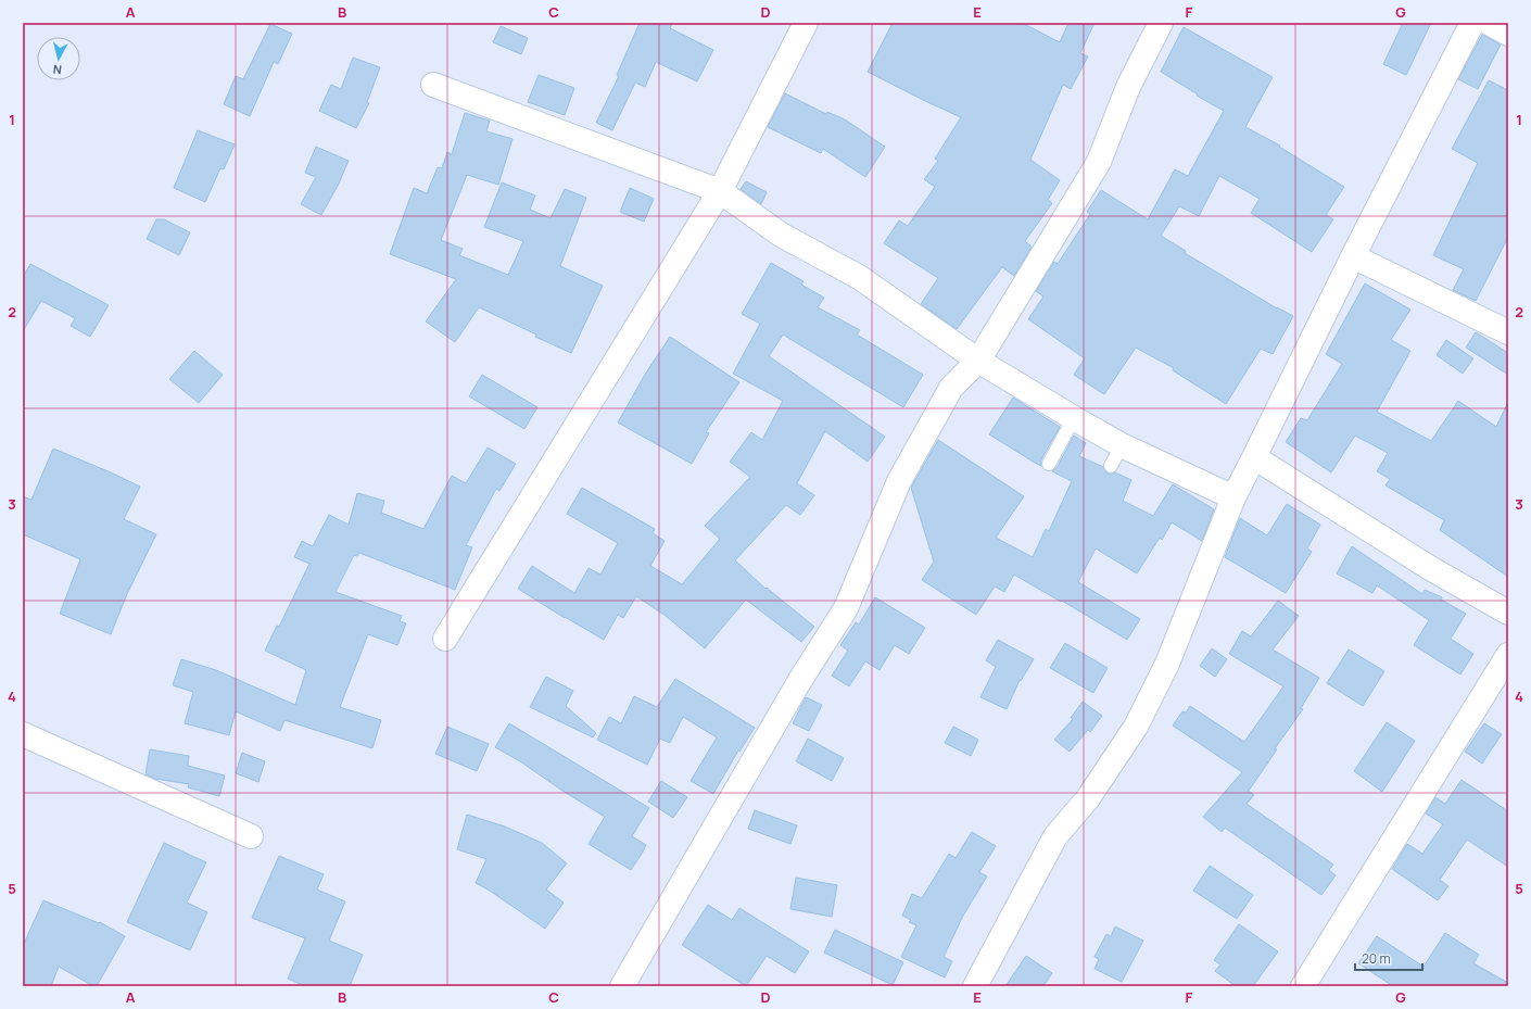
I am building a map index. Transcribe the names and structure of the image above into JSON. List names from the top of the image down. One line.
{"scale_bar":"20 m","north":"bottom","grid":{"columns":["A","B","C","D","E","F","G"],"rows":["1","2","3","4","5"]}}
